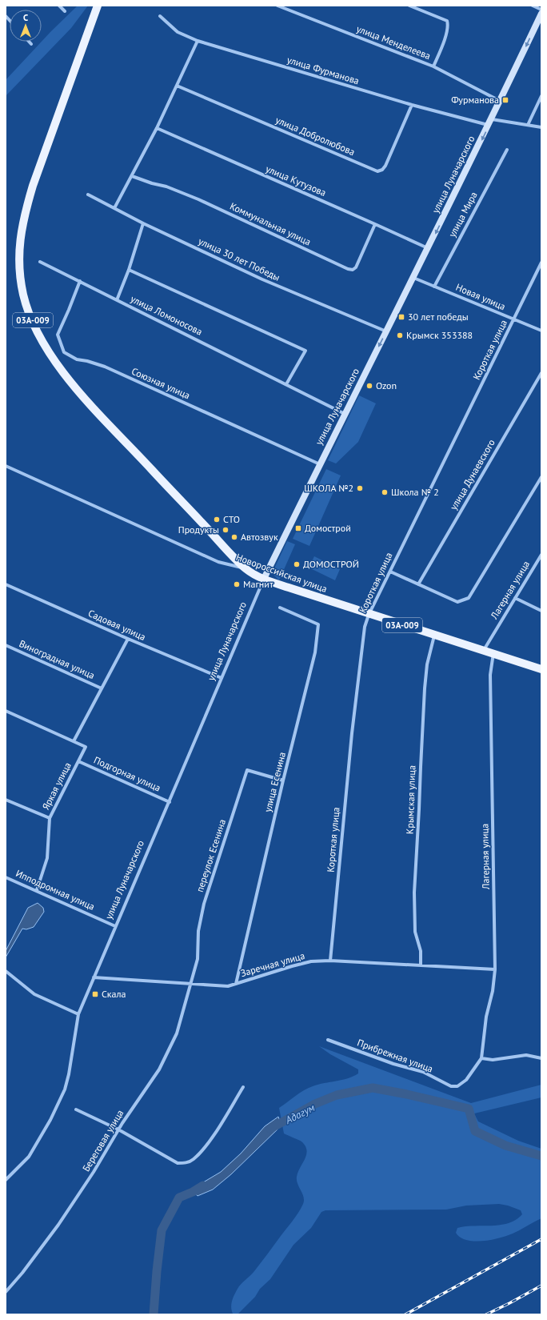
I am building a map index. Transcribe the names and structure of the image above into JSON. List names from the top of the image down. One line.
{"streets":{"main road":["улица Луначарского","03А-009","Новороссийская улица"],"street":["улица Менделеева","улица Фурманова","улица Добролюбова","улица Кутузова","улица Мира","Коммунальная улица","улица 30 лет Победы","Новая улица","улица Ломоносова","Короткая улица","Союзная улица","улица Дунаевского","Лагерная улица","Садовая улица","Виноградная улица","Подгорная улица","улица Есенина","Яркая улица","Крымская улица","переулок Есенина","Ипподромная улица","Заречная улица","Прибрежная улица","Береговая улица"]},"crossings":[["улица Менделеева","улица Луначарского"],["улица Фурманова","улица Добролюбова"],["улица Фурманова","улица Луначарского"],["улица Луначарского","улица Кутузова"],["улица Луначарского","улица 30 лет Победы"],["улица Луначарского","Новая улица"],["улица Луначарского","улица Ломоносова"],["улица Луначарского","Союзная улица"],["улица Луначарского","Новороссийская улица"],["улица Луначарского","Садовая улица"],["улица Луначарского","Подгорная улица"],["улица Луначарского","Ипподромная улица"],["улица Луначарского","Заречная улица"],["улица Кутузова","Коммунальная улица"],["улица Мира","Новая улица"],["Новая улица","Короткая улица"],["улица Ломоносова","Союзная улица"],["03А-009","Новороссийская улица"],["Короткая улица","Новороссийская улица"],["Короткая улица","Заречная улица"],["Новороссийская улица","Лагерная улица"],["Новороссийская улица","Крымская улица"],["Лагерная улица","Заречная улица"],["Лагерная улица","Прибрежная улица"],["Подгорная улица","Яркая улица"],["улица Есенина","переулок Есенина"],["улица Есенина","Заречная улица"],["Яркая улица","Ипподромная улица"],["Крымская улица","Заречная улица"],["переулок Есенина","Заречная улица"],["переулок Есенина","Береговая улица"],["Заречная улица","Береговая улица"]],"water":["Адагум"],"places":{"transit":["Фурманова","30 лет победы","Домострой","Скала"],"other":["Крымск 353388","Ozon","ШКОЛА №2","Школа № 2","СТО","Продукты","Автозвук","ДОМОСТРОЙ","Магнит"]},"north":"top"}
